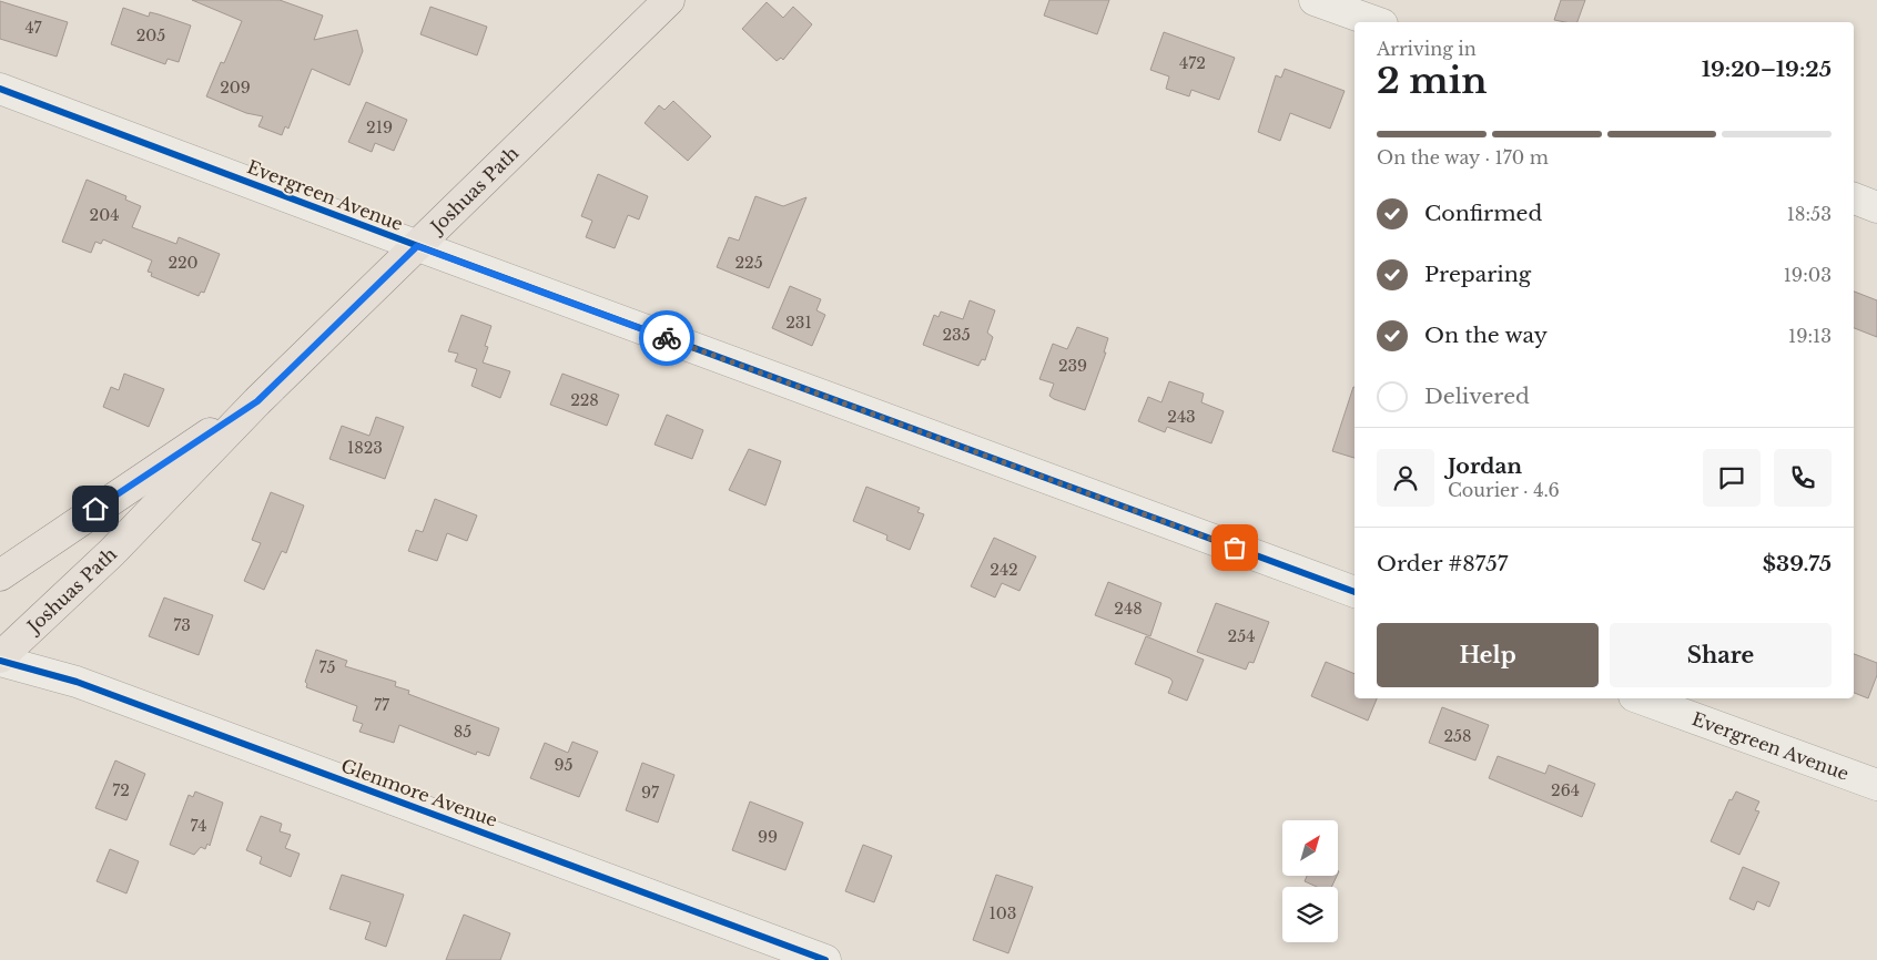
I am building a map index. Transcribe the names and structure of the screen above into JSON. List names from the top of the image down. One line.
{"streets":{"main road":["Joshuas Path"],"street":["Evergreen Avenue","Glenmore Avenue"]},"crossings":[["Joshuas Path","Evergreen Avenue"],["Joshuas Path","Glenmore Avenue"]],"house_numbers":["47","205","472","209","219","204","220","225","231","235","239","228","243","1823","242","248","73","254","75","77","85","258","95","72","264","97","74","99","103"],"north":"top right","page":{"heading":["2 min","Arriving in","19:20–19:25"],"panel":["Jordan","Courier · 4.6","Order #8757","$39.75"],"bar":"On the way · 170 m","list":[["Confirmed","18:53"],["Preparing","19:03"],["On the way","19:13"],"Delivered"],"buttons":["Help","Share"]}}
